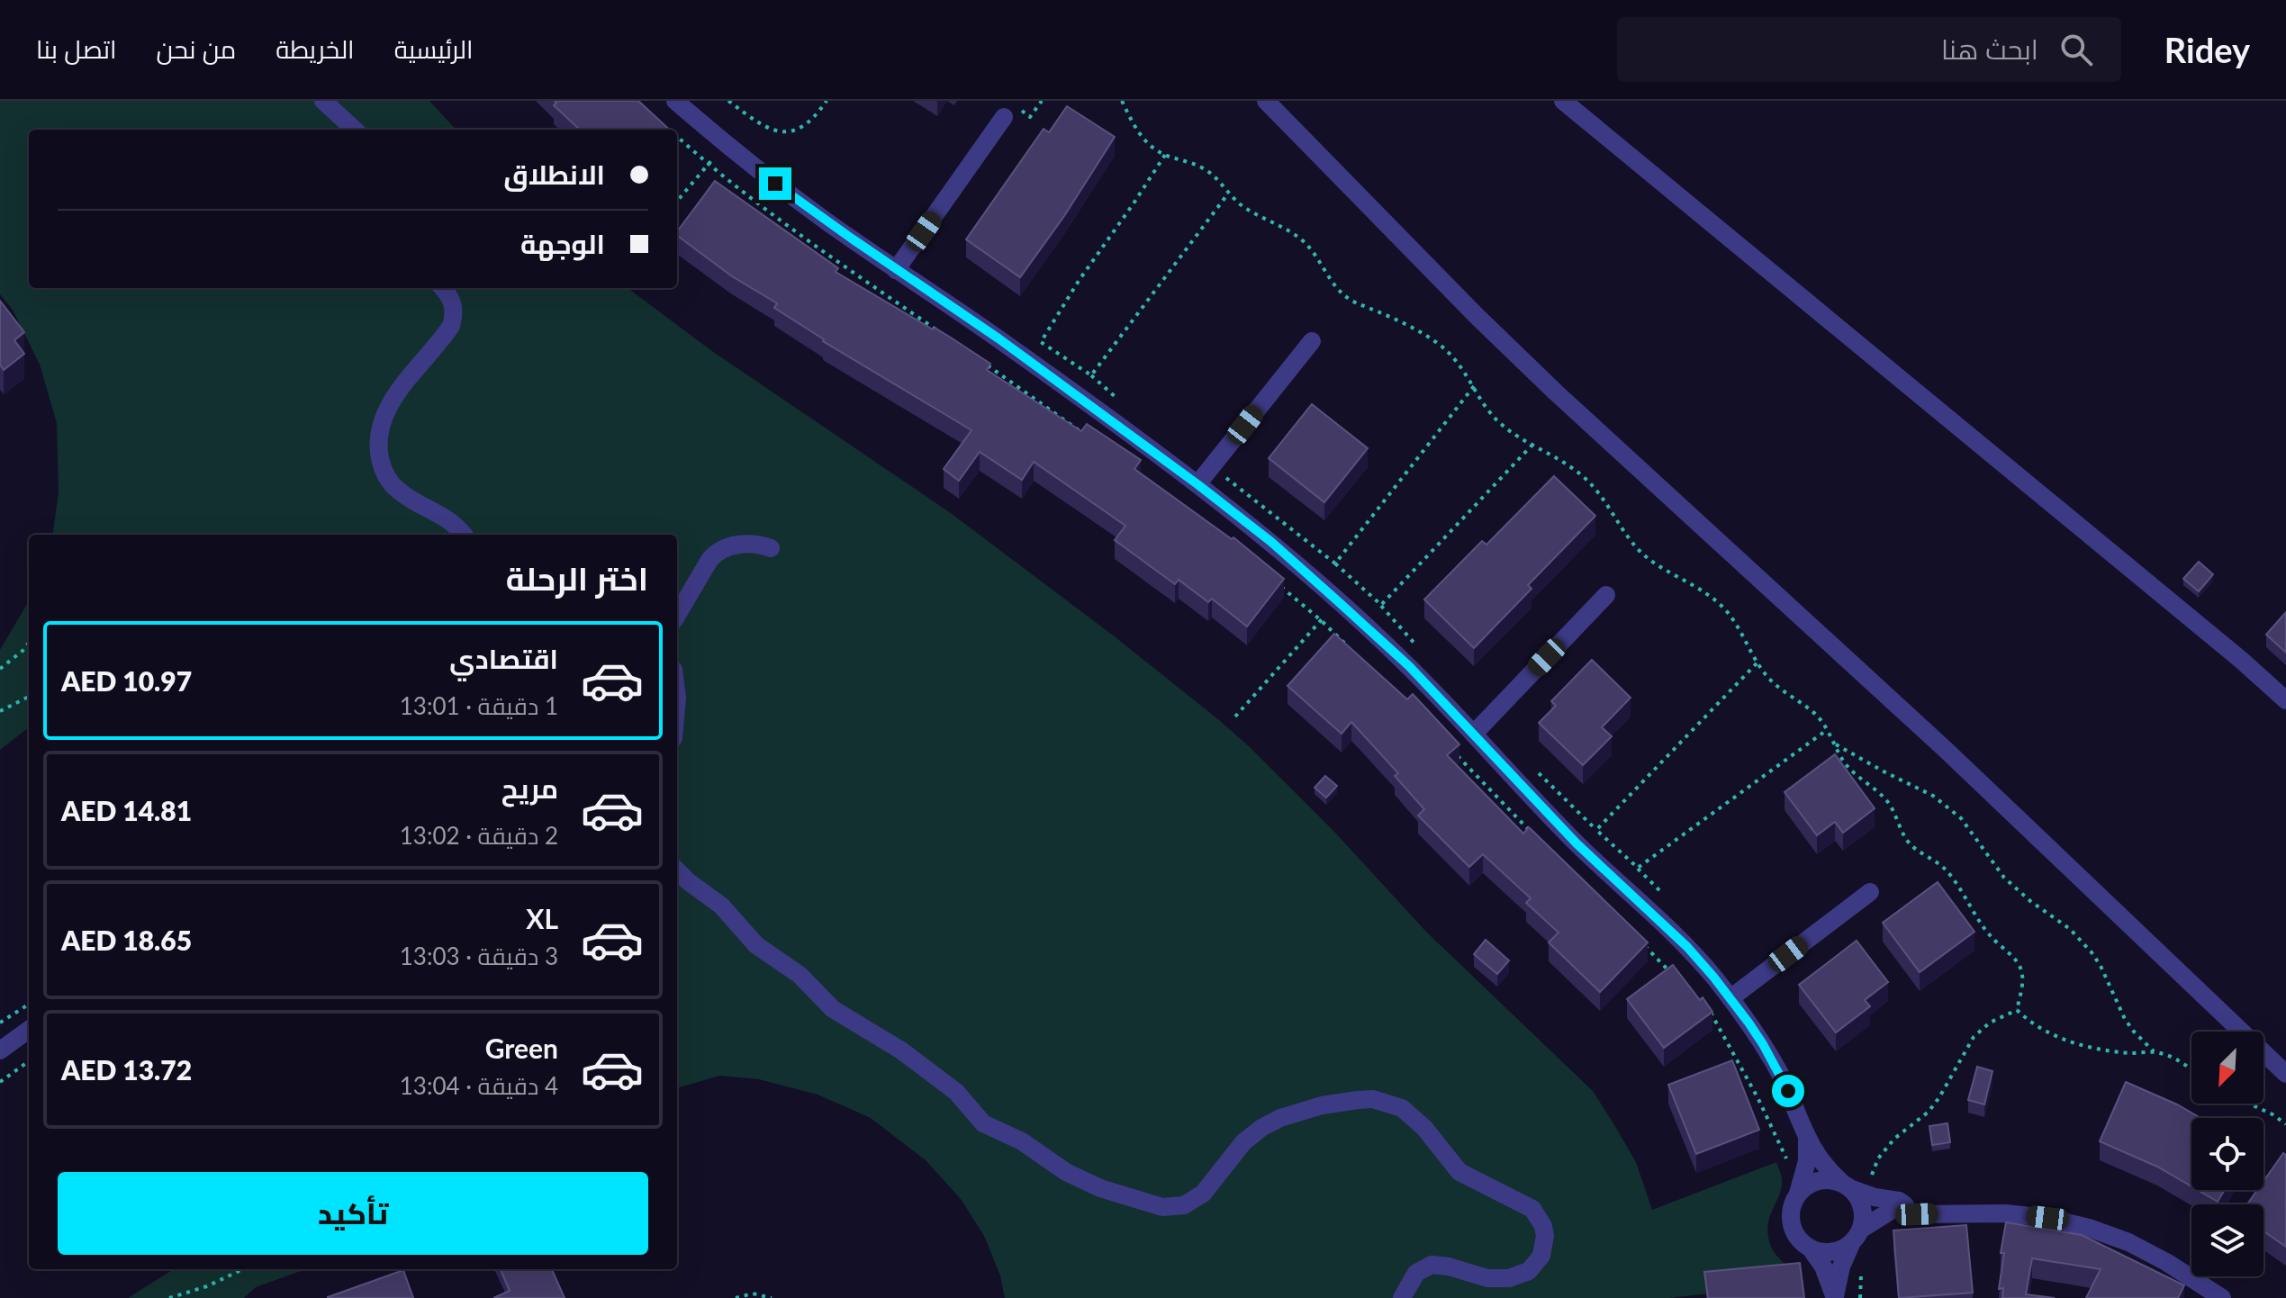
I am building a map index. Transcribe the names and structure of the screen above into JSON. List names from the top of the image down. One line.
{"north":"bottom left","page":{"header":"Ridey","search":"ابحث هنا","nav":["الرئيسية","الخريطة","من نحن","اتصل بنا"],"banner":["الانطلاق","الوجهة"],"heading":"اختر الرحلة","list":[{"name":"اقتصادي","note":"1 دقيقة · 13:01","value":"AED 10.97"},{"name":"مريح","note":"2 دقيقة · 13:02","value":"AED 14.81"},{"name":"XL","note":"3 دقيقة · 13:03","value":"AED 18.65"},{"name":"Green","note":"4 دقيقة · 13:04","value":"AED 13.72"}],"buttons":"تأكيد"}}
